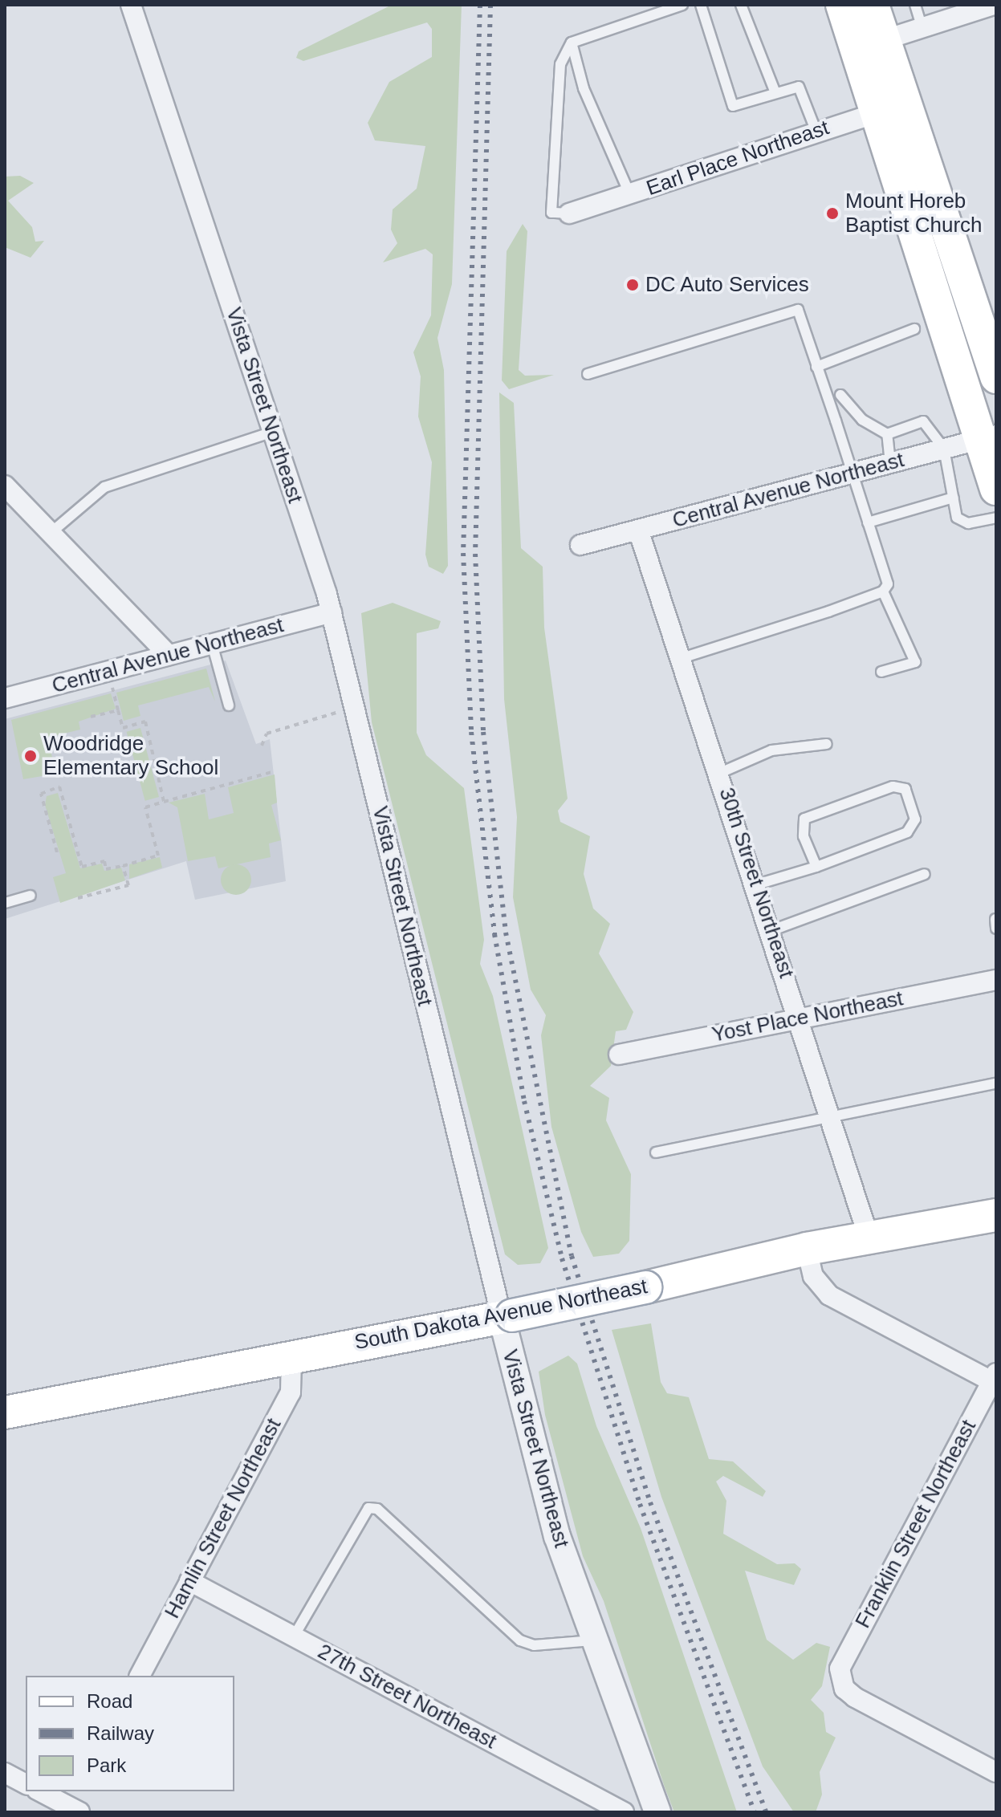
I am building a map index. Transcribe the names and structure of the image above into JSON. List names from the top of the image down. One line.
{"streets":{"main road":["South Dakota Avenue Northeast"],"street":["Earl Place Northeast","Vista Street Northeast","Central Avenue Northeast","30th Street Northeast","Yost Place Northeast","Hamlin Street Northeast","Franklin Street Northeast","27th Street Northeast"]},"crossings":[["Vista Street Northeast","Central Avenue Northeast"],["Vista Street Northeast","South Dakota Avenue Northeast"],["Central Avenue Northeast","30th Street Northeast"],["30th Street Northeast","Yost Place Northeast"],["30th Street Northeast","South Dakota Avenue Northeast"],["South Dakota Avenue Northeast","Hamlin Street Northeast"],["Hamlin Street Northeast","27th Street Northeast"]],"places":["Mount Horeb Baptist Church","DC Auto Services","Woodridge Elementary School"],"legend":["Road","Railway","Park"]}
